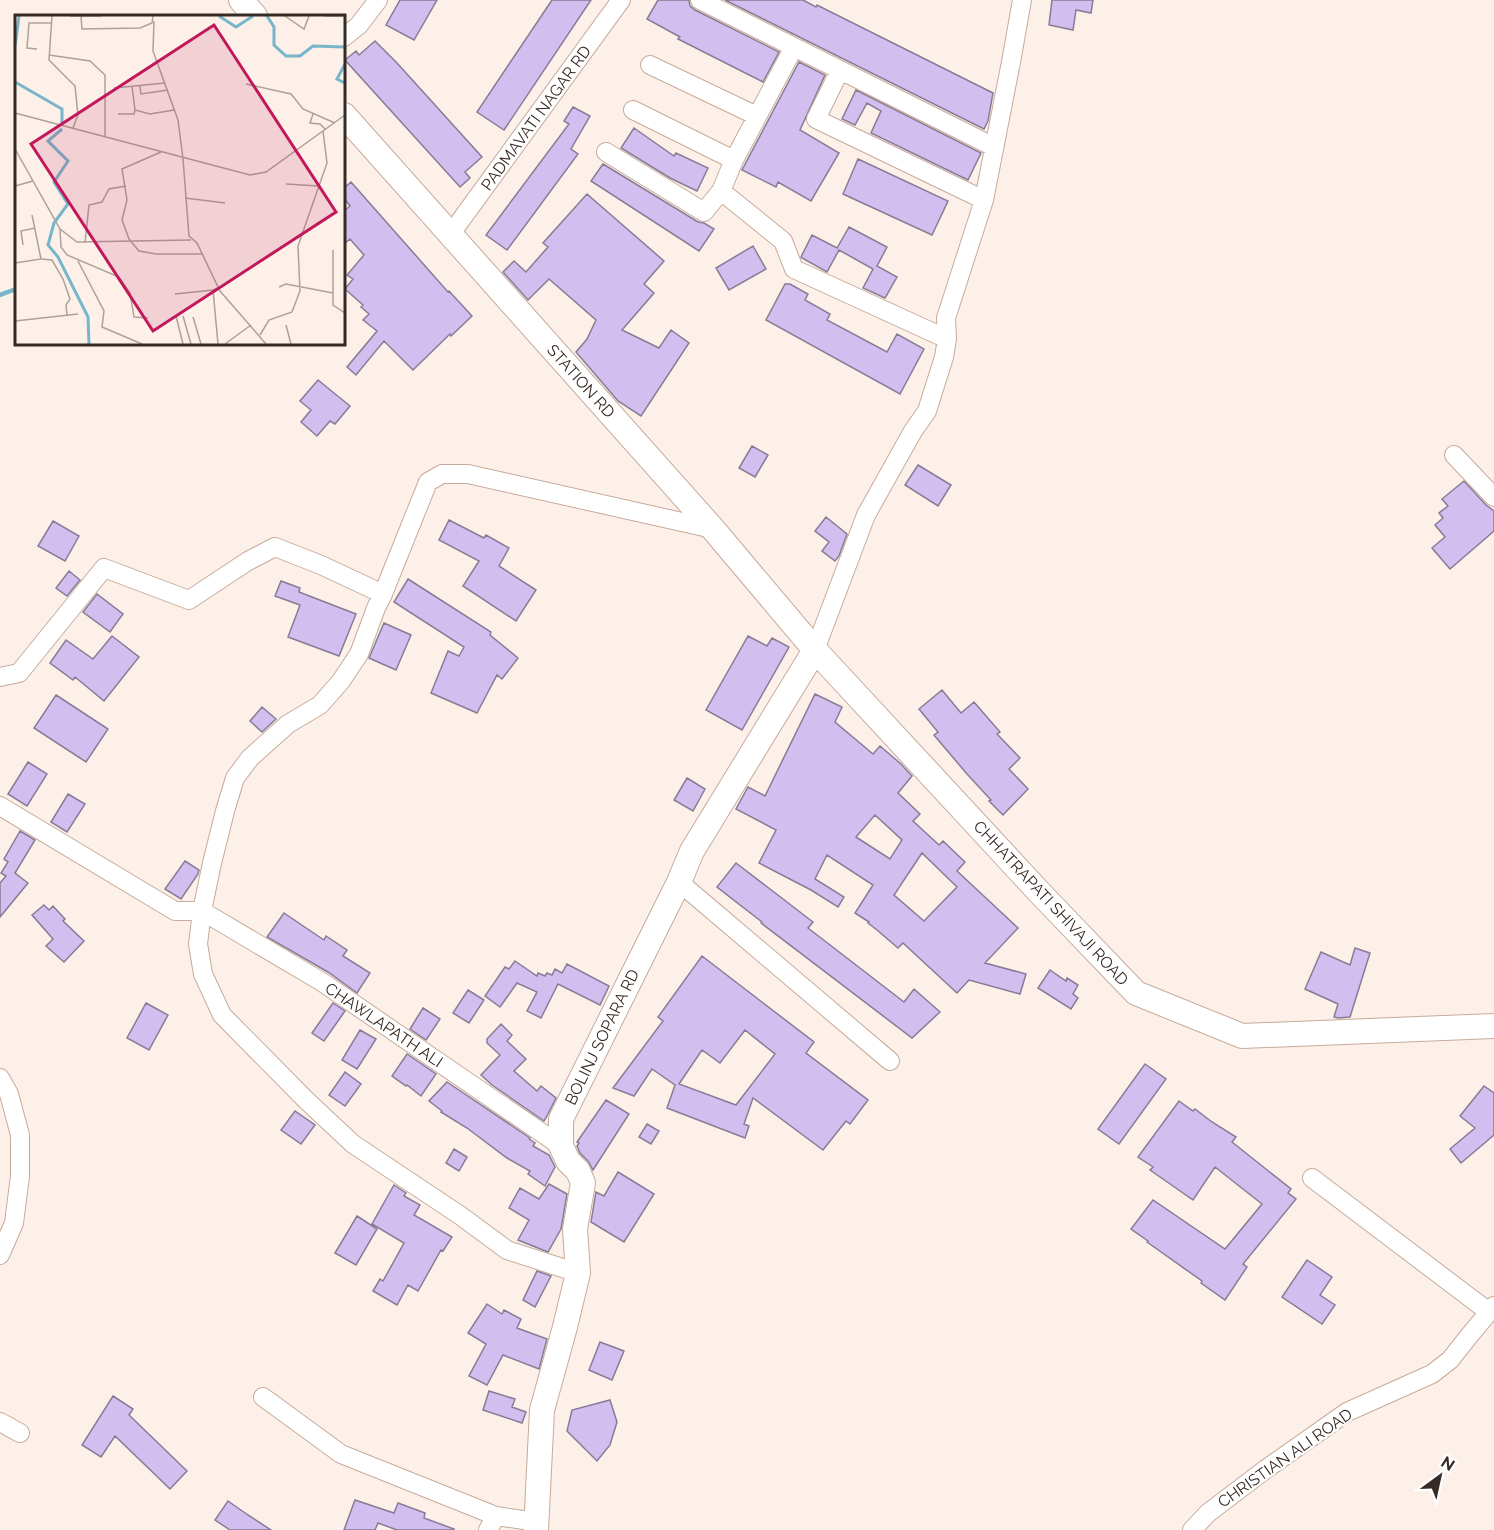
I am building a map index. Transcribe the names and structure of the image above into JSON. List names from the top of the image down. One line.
{"streets":{"main road":["STATION RD","CHHATRAPATI SHIVAJI ROAD","BOLINJ SOPARA RD"],"street":["PADMAVATI NAGAR RD","CHAWLAPATH ALI","CHRISTIAN ALI ROAD"]},"crossings":[["PADMAVATI NAGAR RD","STATION RD"],["STATION RD","CHHATRAPATI SHIVAJI ROAD"],["STATION RD","BOLINJ SOPARA RD"],["CHHATRAPATI SHIVAJI ROAD","BOLINJ SOPARA RD"],["CHAWLAPATH ALI","BOLINJ SOPARA RD"]],"north":"top right"}
